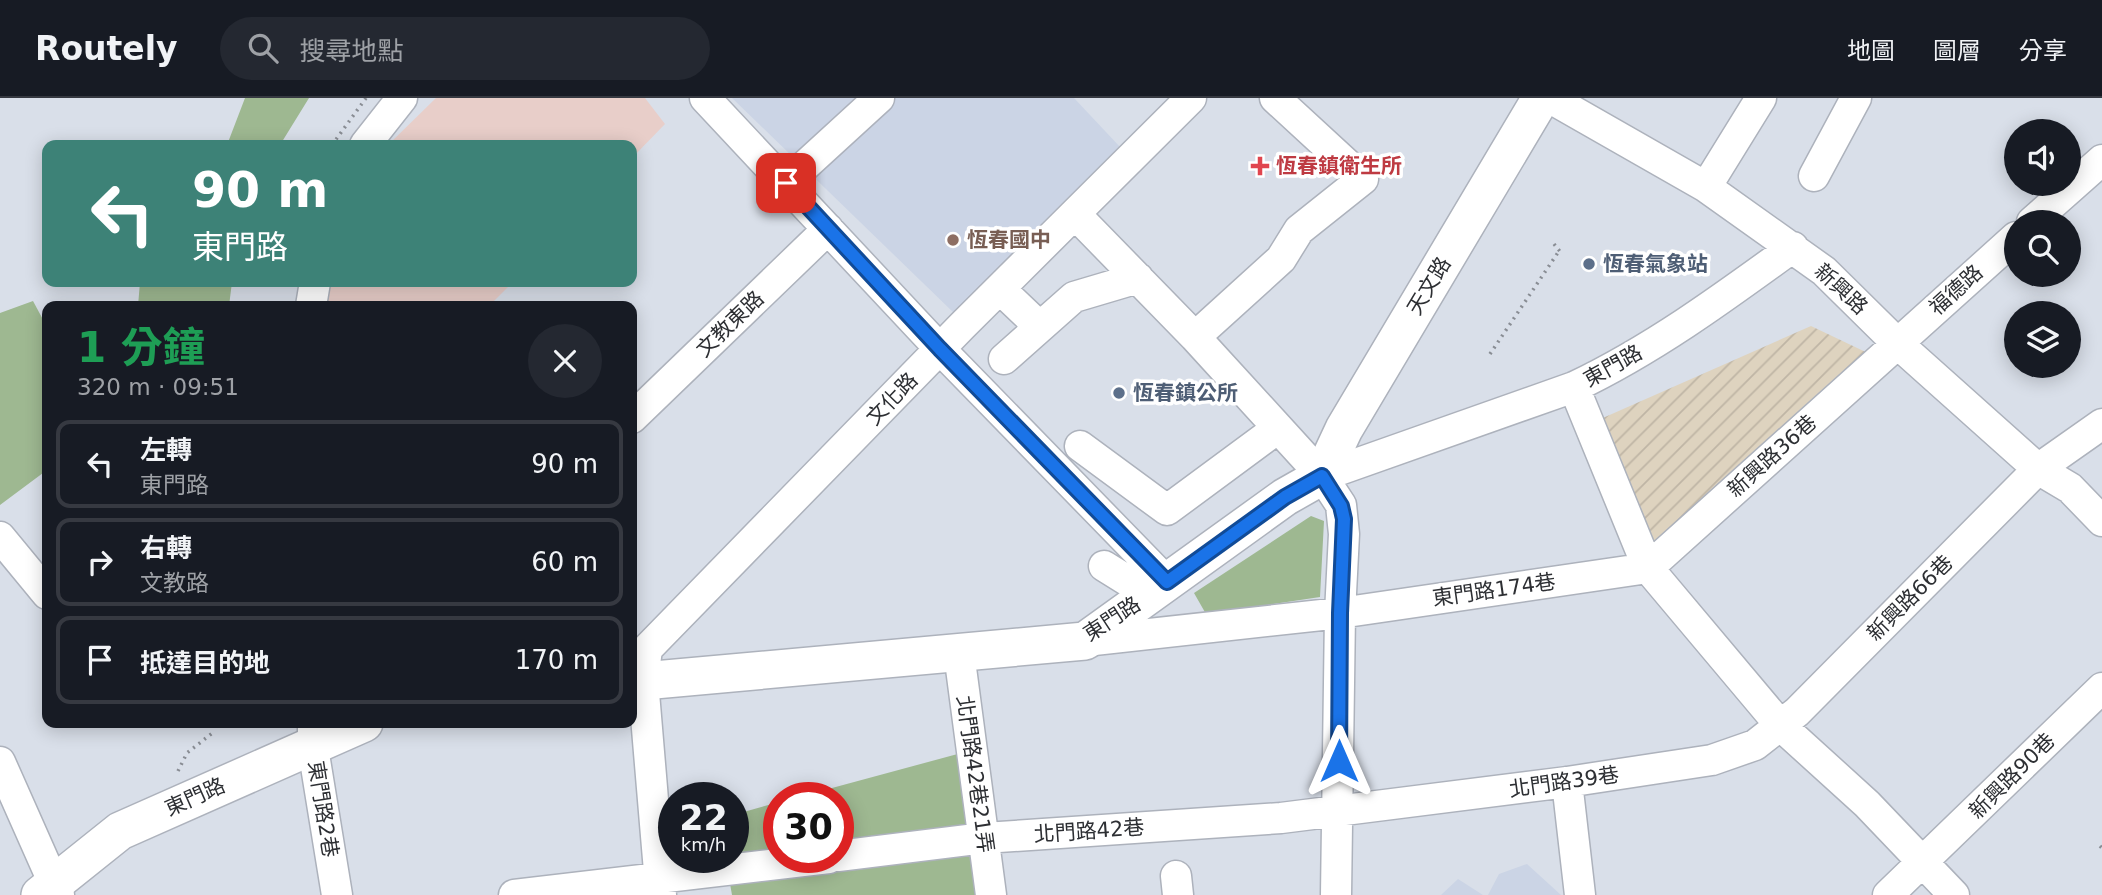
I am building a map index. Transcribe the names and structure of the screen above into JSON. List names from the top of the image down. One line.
{"streets":{"main road":["天文路","東門路"],"street":["新興路","福德路","文教東路","文化路","新興路36巷","東門路174巷","新興路66巷","北門路42巷21弄","新興路90巷","北門路39巷","東門路2巷","北門路42巷"]},"crossings":[["天文路","東門路"],["新興路","福德路"],["新興路","東門路"],["新興路","新興路36巷"],["新興路","新興路66巷"],["福德路","新興路36巷"],["東門路","文化路"],["東門路","東門路174巷"],["東門路","北門路42巷21弄"],["東門路","東門路2巷"],["新興路36巷","東門路174巷"],["新興路66巷","北門路39巷"],["北門路42巷21弄","北門路42巷"],["北門路39巷","北門路42巷"]],"places":{"health":["恆春鎮衛生所"],"other":["恆春國中","恆春氣象站","恆春鎮公所"]},"page":{"header":"Routely","search":"搜尋地點","nav":["地圖","圖層","分享"],"turn":["90 m","東門路"],"heading":["1 分鐘","320 m · 09:51"],"list":[{"name":"左轉","note":"東門路","value":"90 m"},{"name":"右轉","note":"文教路","value":"60 m"},{"name":"抵達目的地","value":"170 m"}],"speed":"22 km/h","limit":"30"}}
